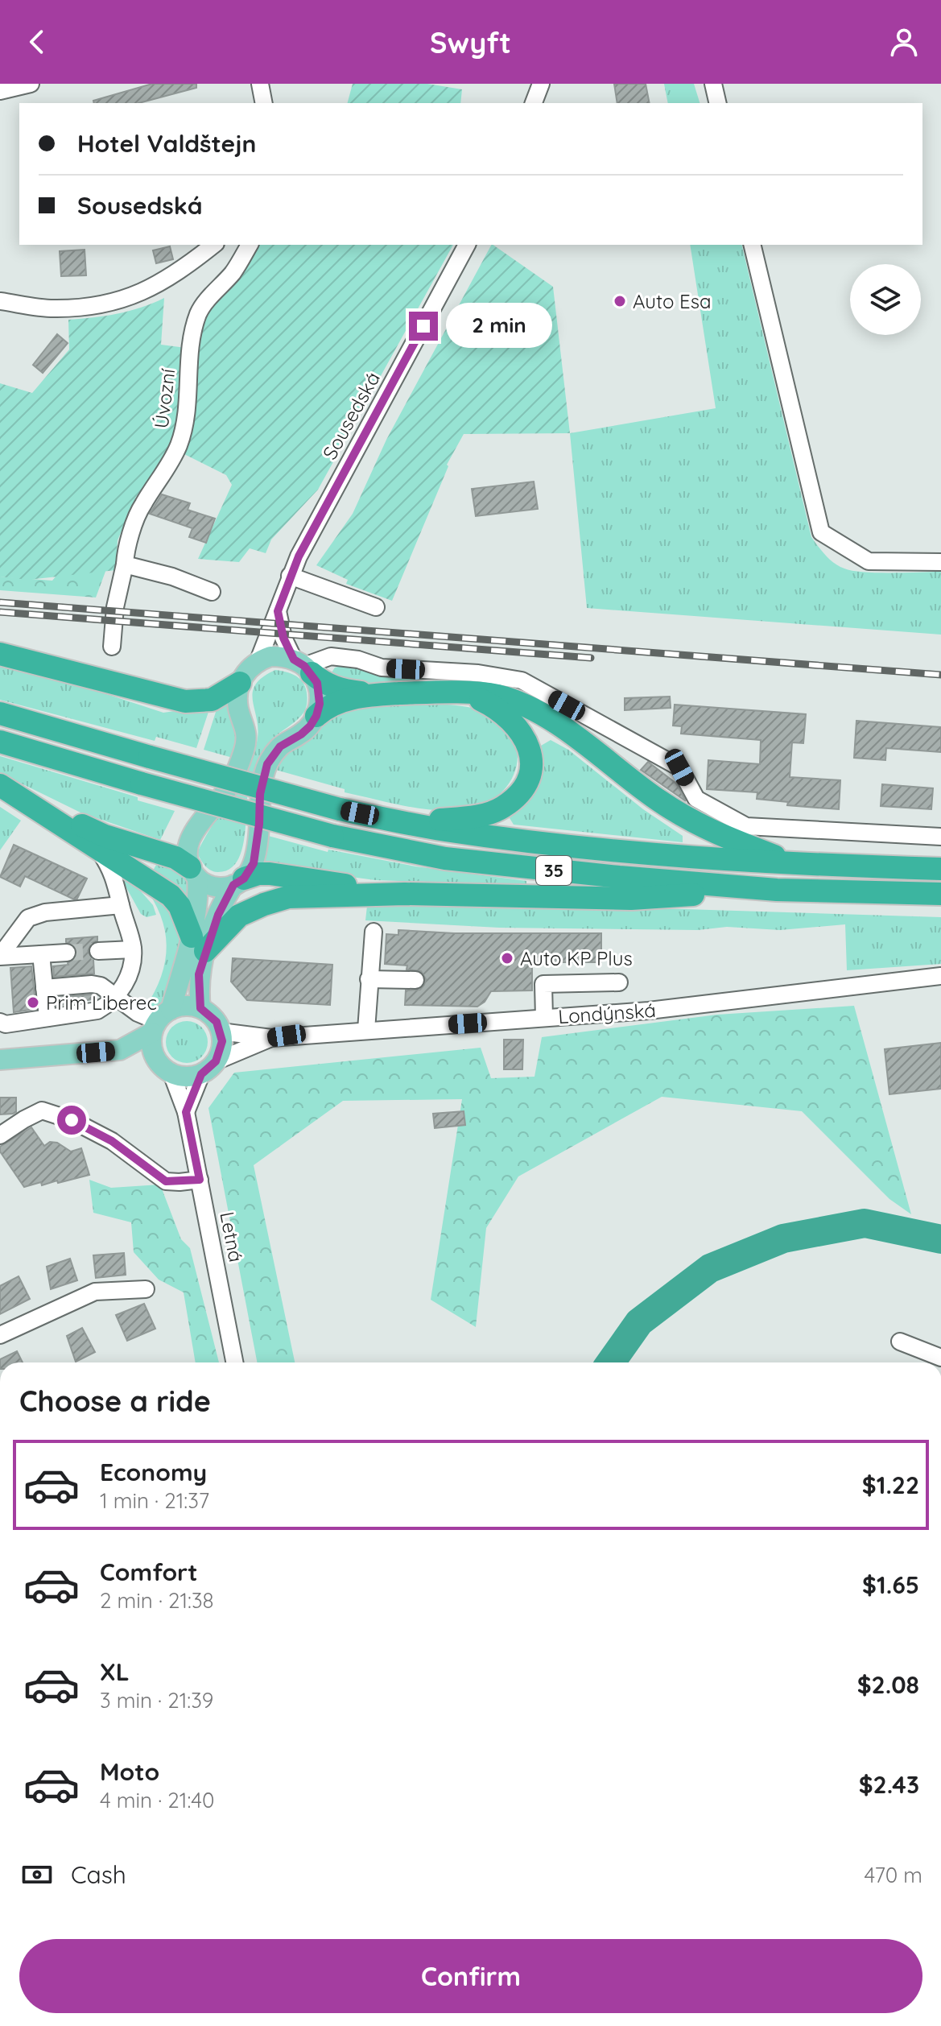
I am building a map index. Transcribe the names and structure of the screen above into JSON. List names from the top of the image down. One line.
{"streets":{"highway":["35"],"main road":["Londýnská"],"street":["Úvozní","Sousedská","Letná"]},"crossings":[["Londýnská","Letná"]],"places":["Auto Esa","Auto KP Plus","Prim Liberec"],"page":{"header":"Swyft","banner":["Hotel Valdštejn","Sousedská"],"bubble":"2 min","heading":"Choose a ride","list":[{"name":"Economy","note":"1 min · 21:37","value":"$1.22"},{"name":"Comfort","note":"2 min · 21:38","value":"$1.65"},{"name":"XL","note":"3 min · 21:39","value":"$2.08"},{"name":"Moto","note":"4 min · 21:40","value":"$2.43"}],"pay":["Cash","470 m"],"buttons":"Confirm"}}
